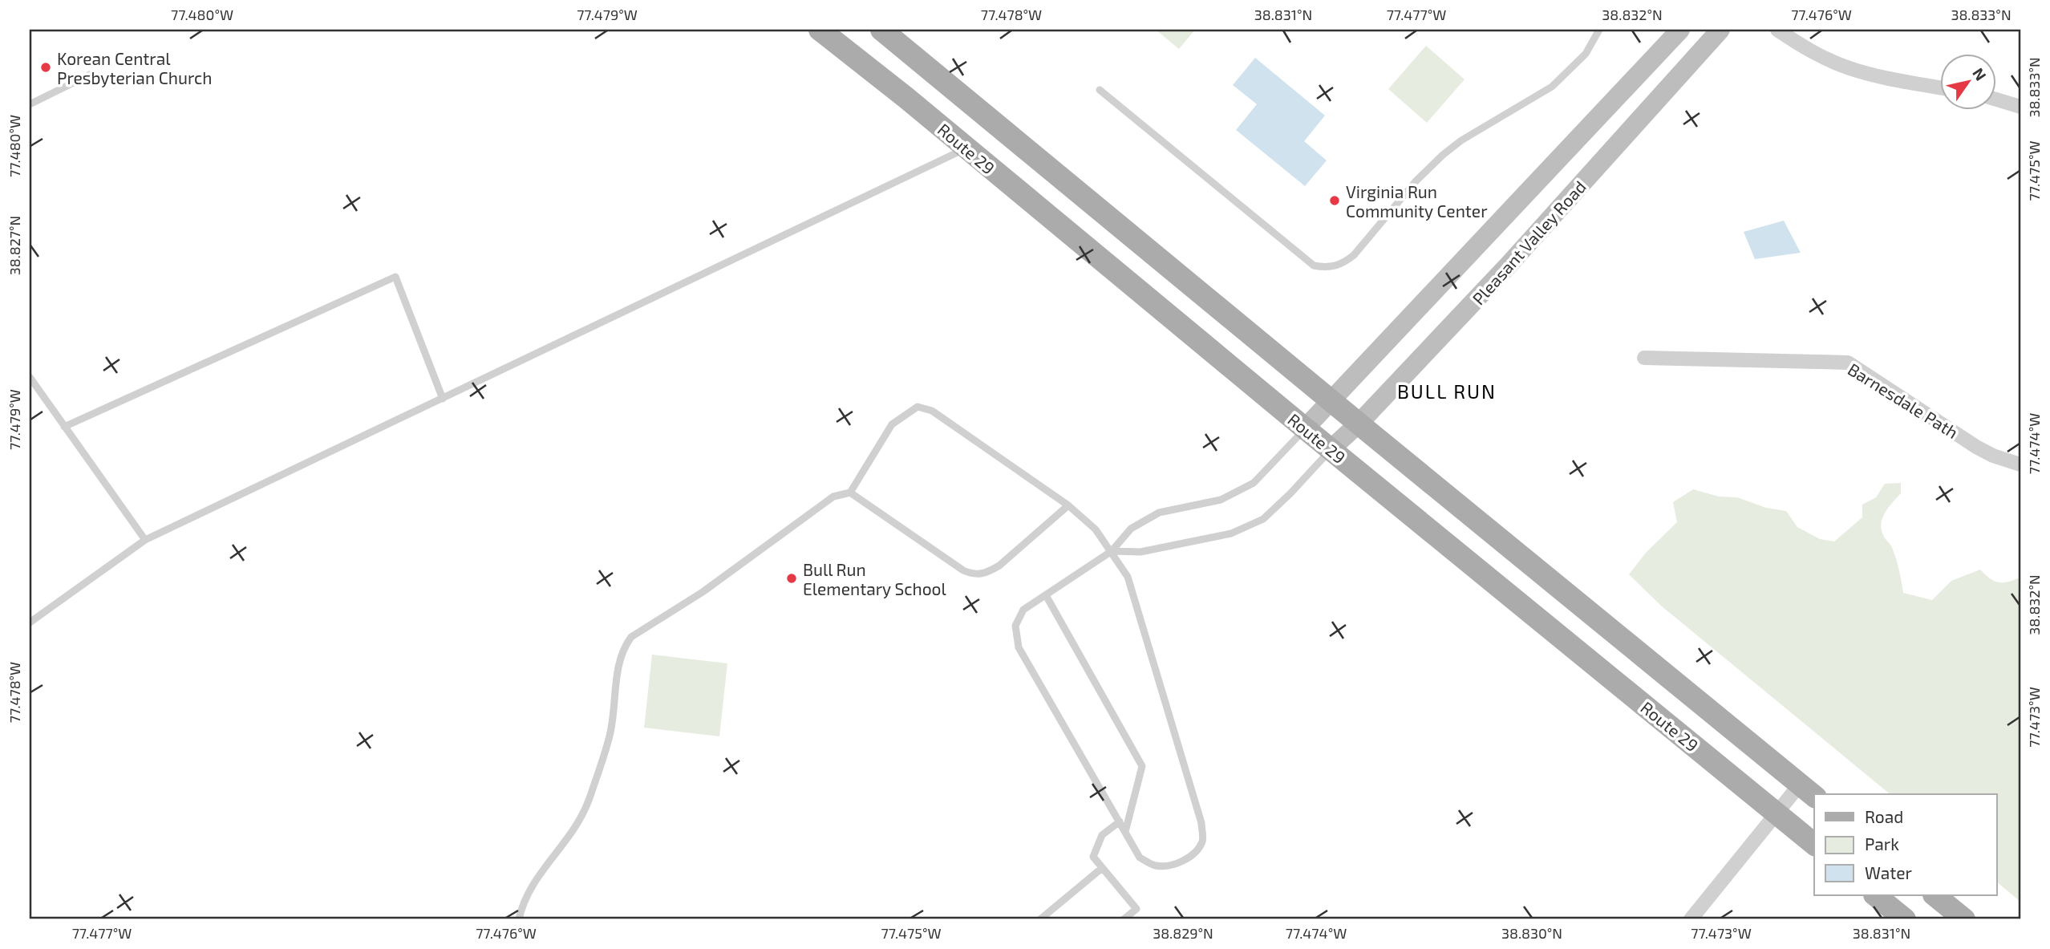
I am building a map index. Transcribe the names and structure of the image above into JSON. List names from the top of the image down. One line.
{"streets":{"main road":["Route 29","Pleasant Valley Road"],"street":["Barnesdale Path"]},"crossings":[["Route 29","Pleasant Valley Road"]],"districts":["BULL RUN"],"places":["Korean Central Presbyterian Church","Virginia Run Community Center","Bull Run Elementary School"],"legend":["Road","Park","Water"],"north":"top right","coordinates":["77.480°W","77.479°W","77.478°W","38.831°N","77.477°W","38.832°N","77.476°W","38.833°N","77.475°W","38.827°N","77.474°W","77.473°W","38.829°N","38.830°N"]}
